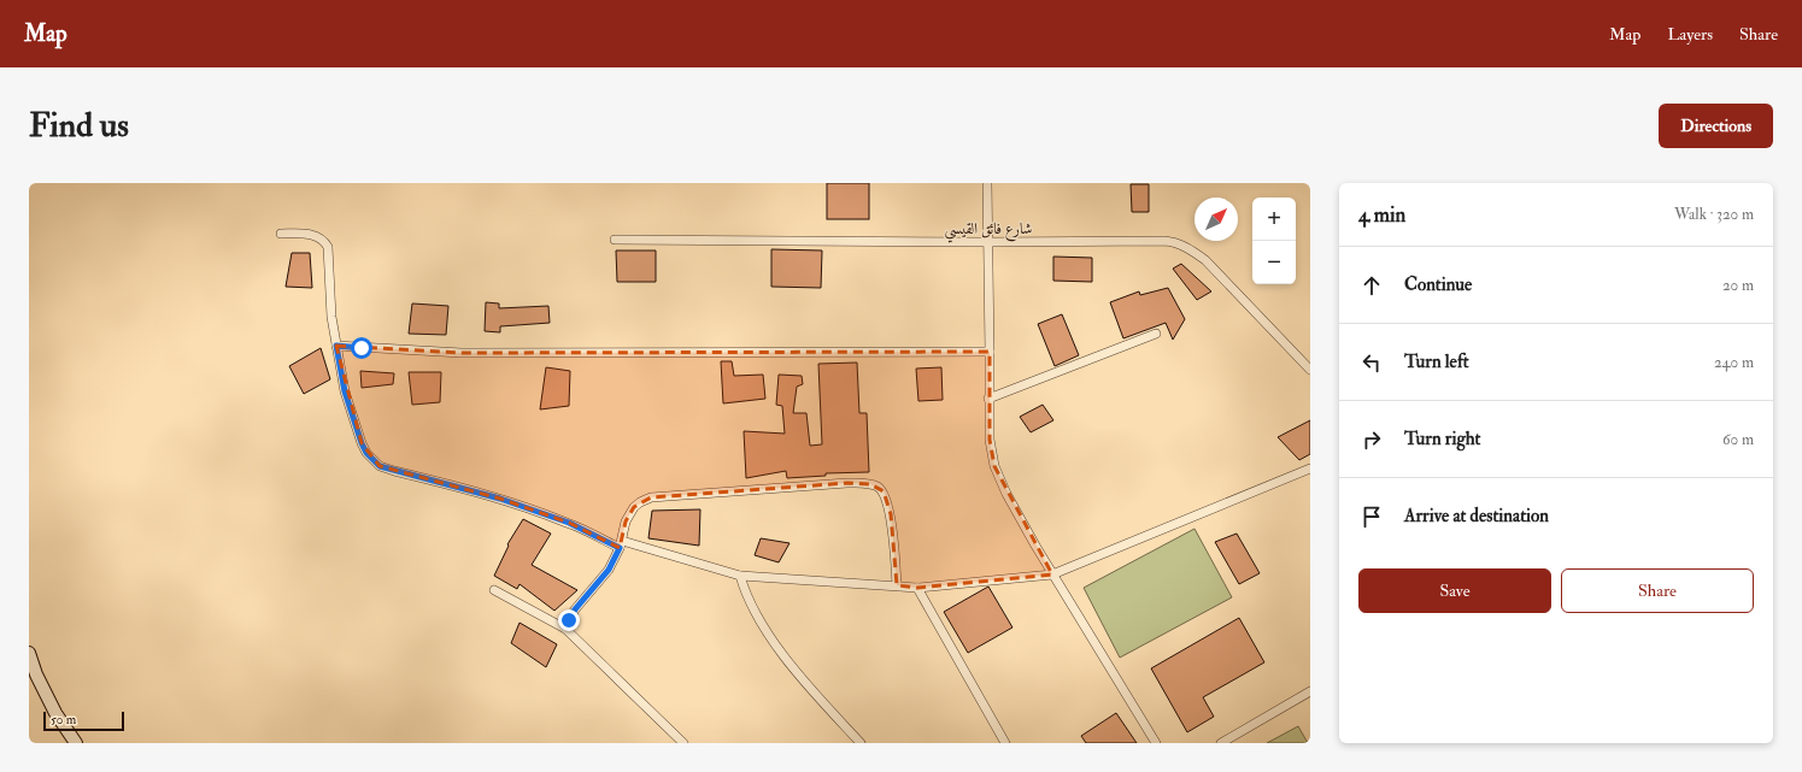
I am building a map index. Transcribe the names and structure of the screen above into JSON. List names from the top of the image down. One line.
{"streets":{"street":["شارع فائق القيسي"]},"scale_bar":"50 m","north":"top right","page":{"header":"Map","nav":["Map","Layers","Share"],"buttons":["Directions",["Save","Share"]],"title":"Find us","heading":["4 min","Walk · 320 m"],"map_buttons":["+","−"],"list":[["Continue","20 m"],["Turn left","240 m"],["Turn right","60 m"],"Arrive at destination"],"scale":"50 m"}}
